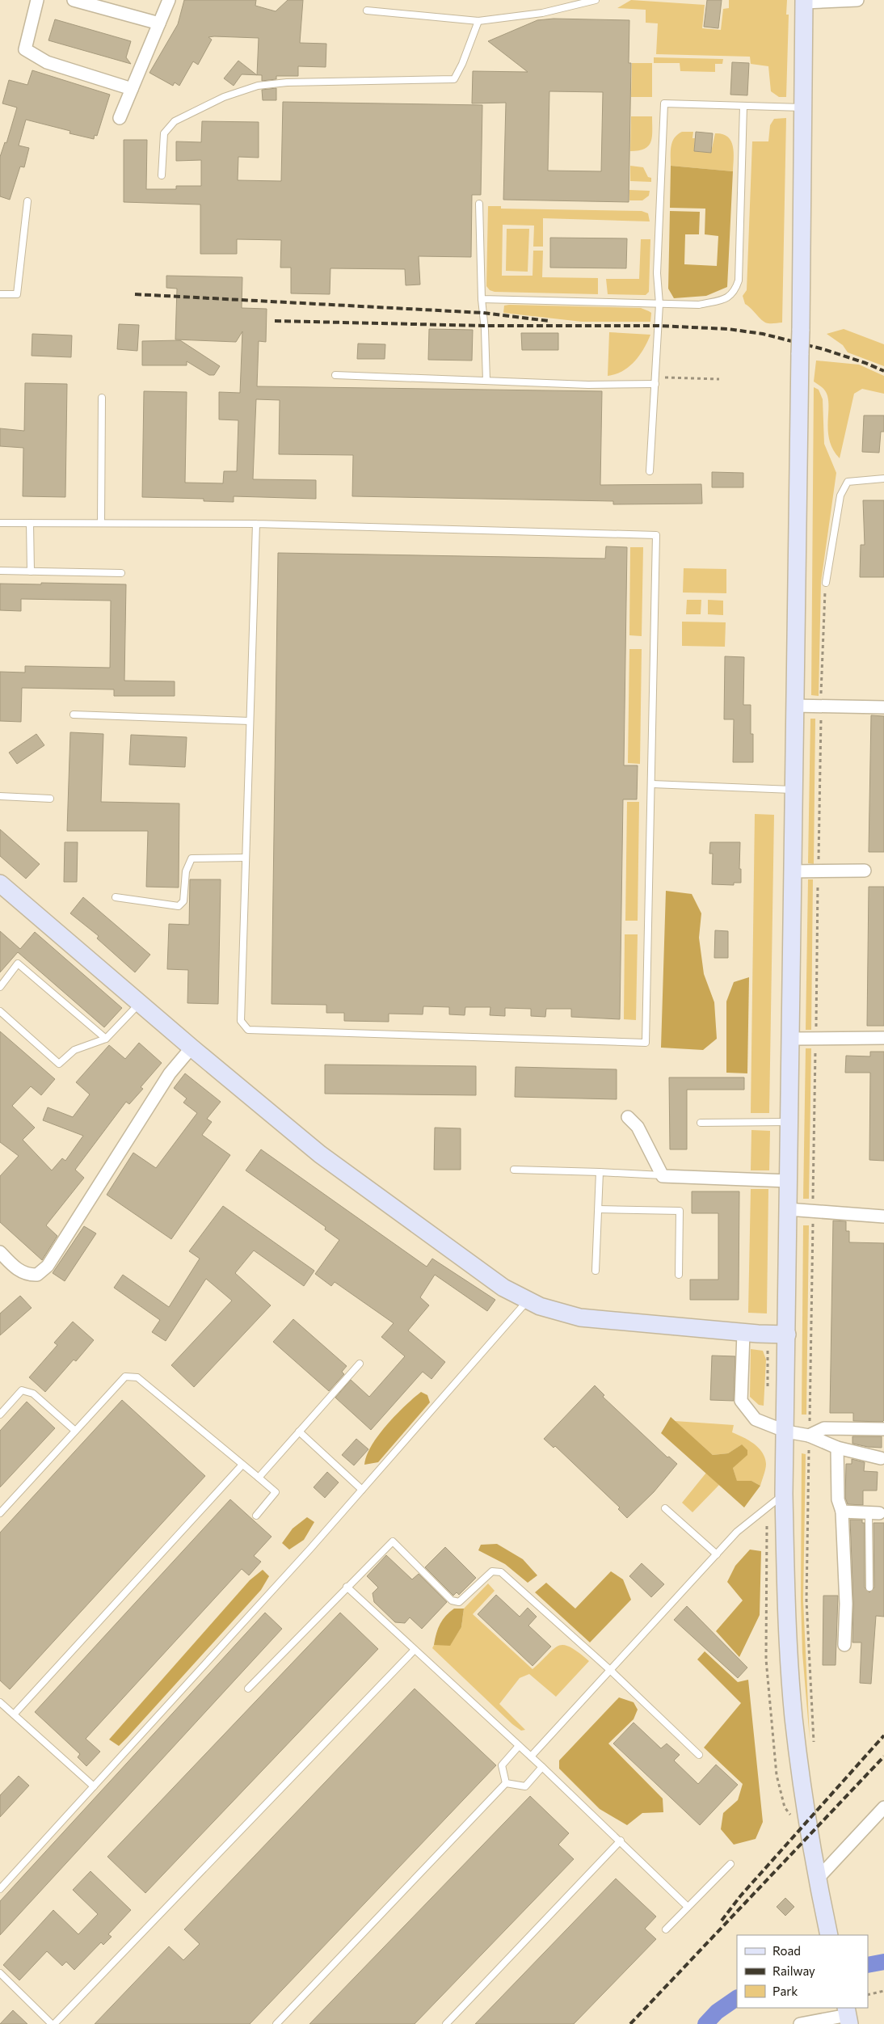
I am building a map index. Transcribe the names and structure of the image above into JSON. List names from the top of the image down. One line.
{"legend":["Road","Railway","Park"]}
